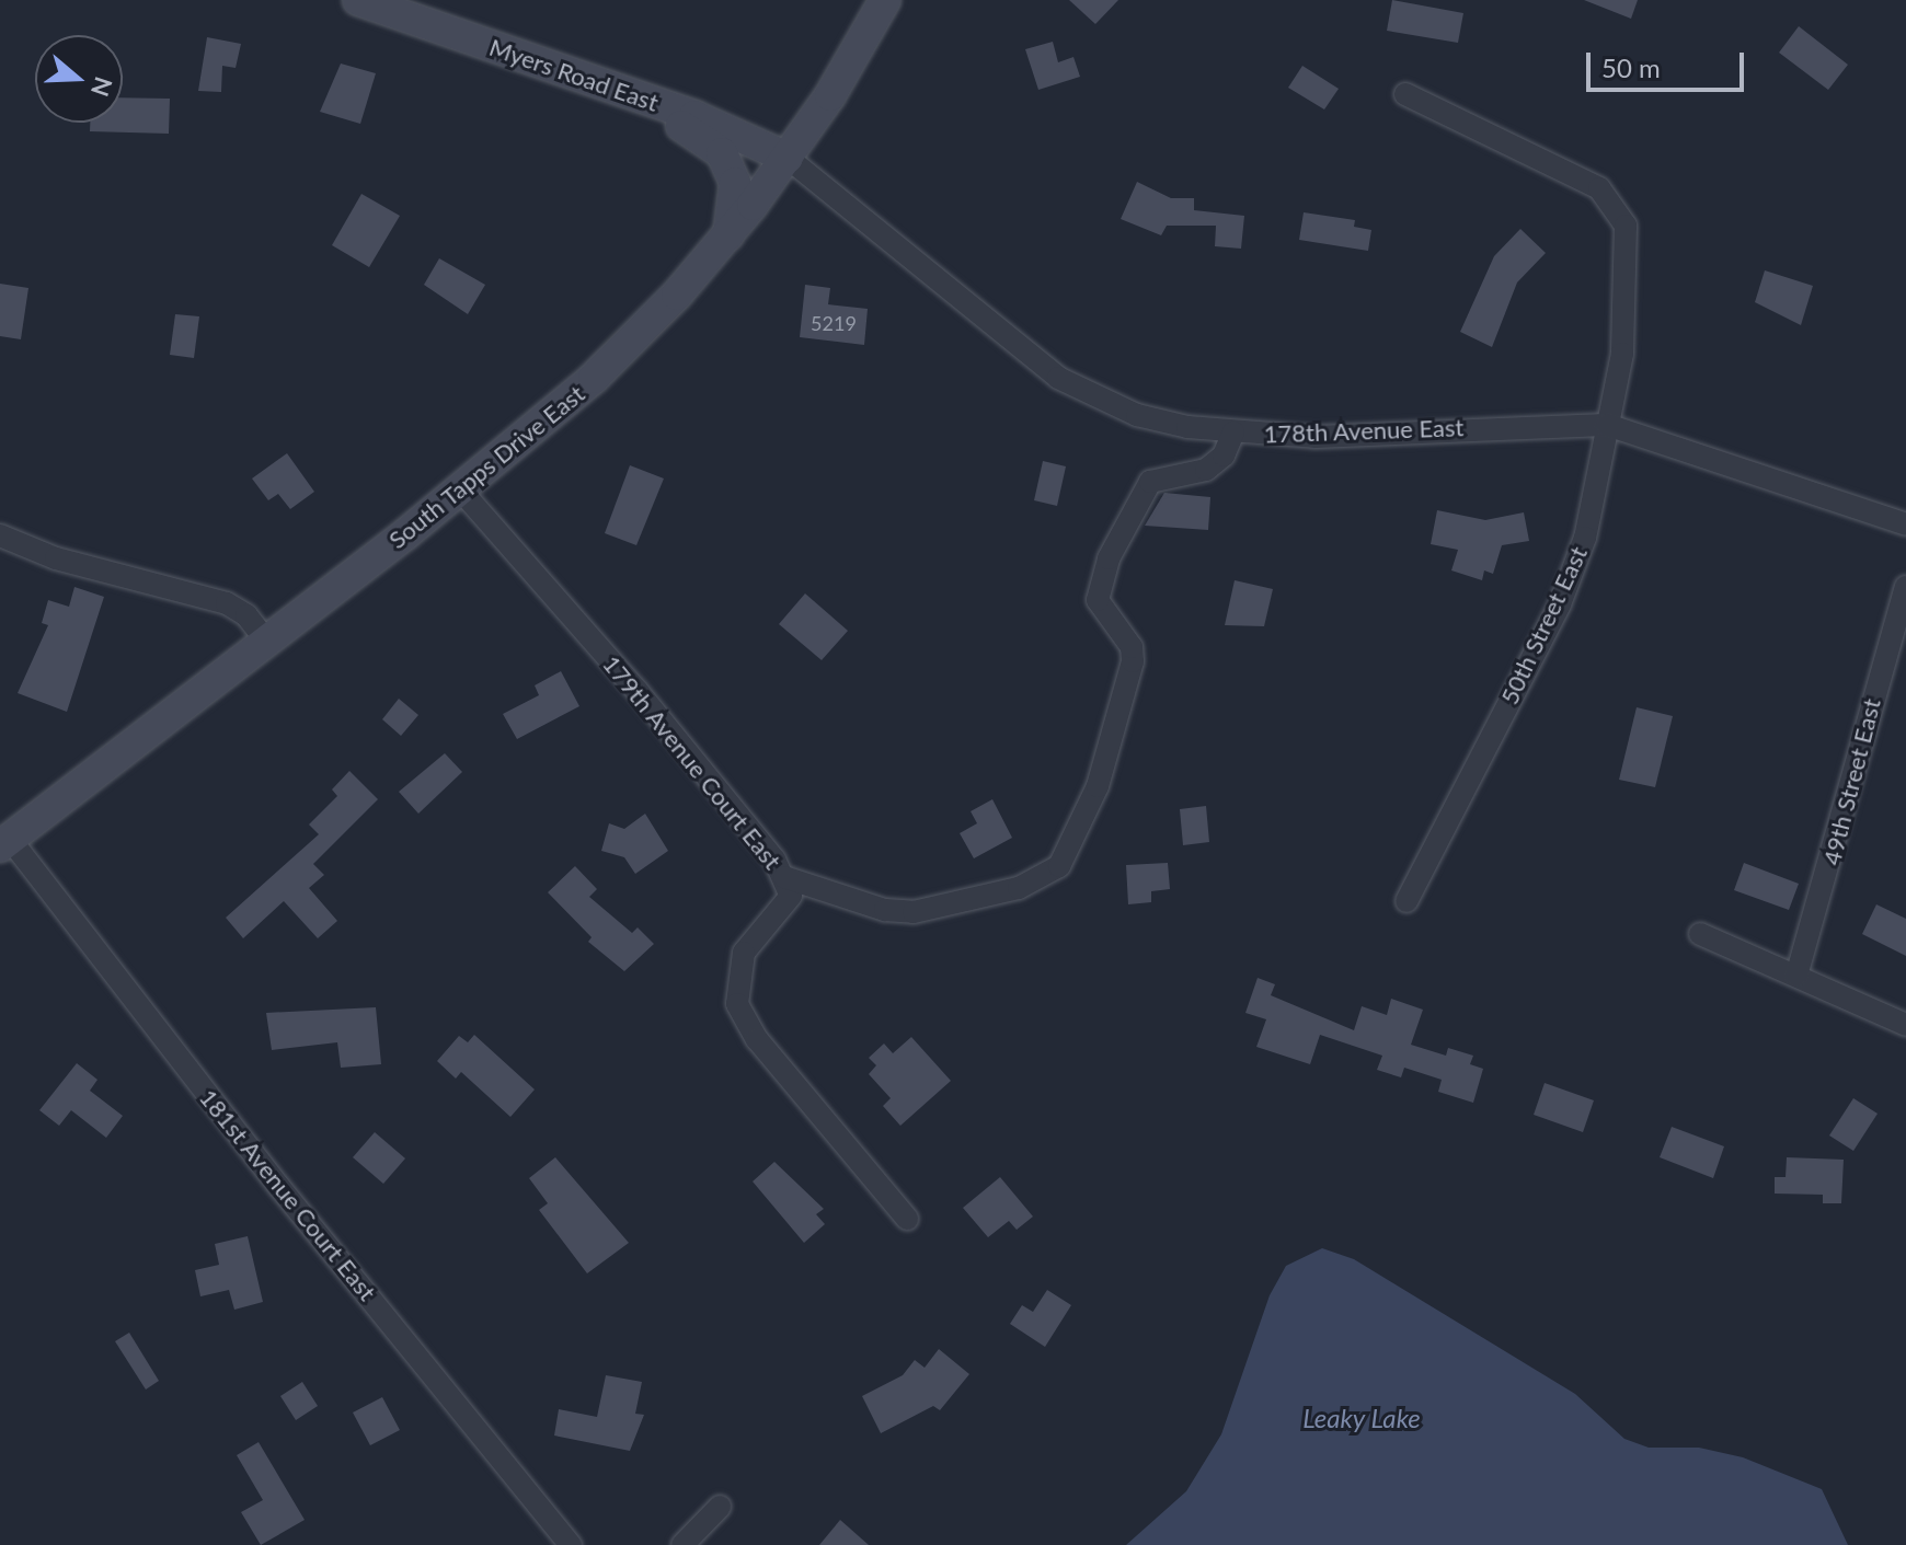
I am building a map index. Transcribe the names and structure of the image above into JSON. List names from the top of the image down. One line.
{"streets":{"street":["Myers Road East","178th Avenue East","South Tapps Drive East","50th Street East","179th Avenue Court East","49th Street East","181st Avenue Court East"]},"crossings":[["Myers Road East","178th Avenue East"],["Myers Road East","South Tapps Drive East"],["178th Avenue East","South Tapps Drive East"],["178th Avenue East","50th Street East"],["South Tapps Drive East","179th Avenue Court East"],["South Tapps Drive East","181st Avenue Court East"]],"water":["Leaky Lake"],"house_numbers":["5219"],"scale_bar":"50 m","north":"right"}
